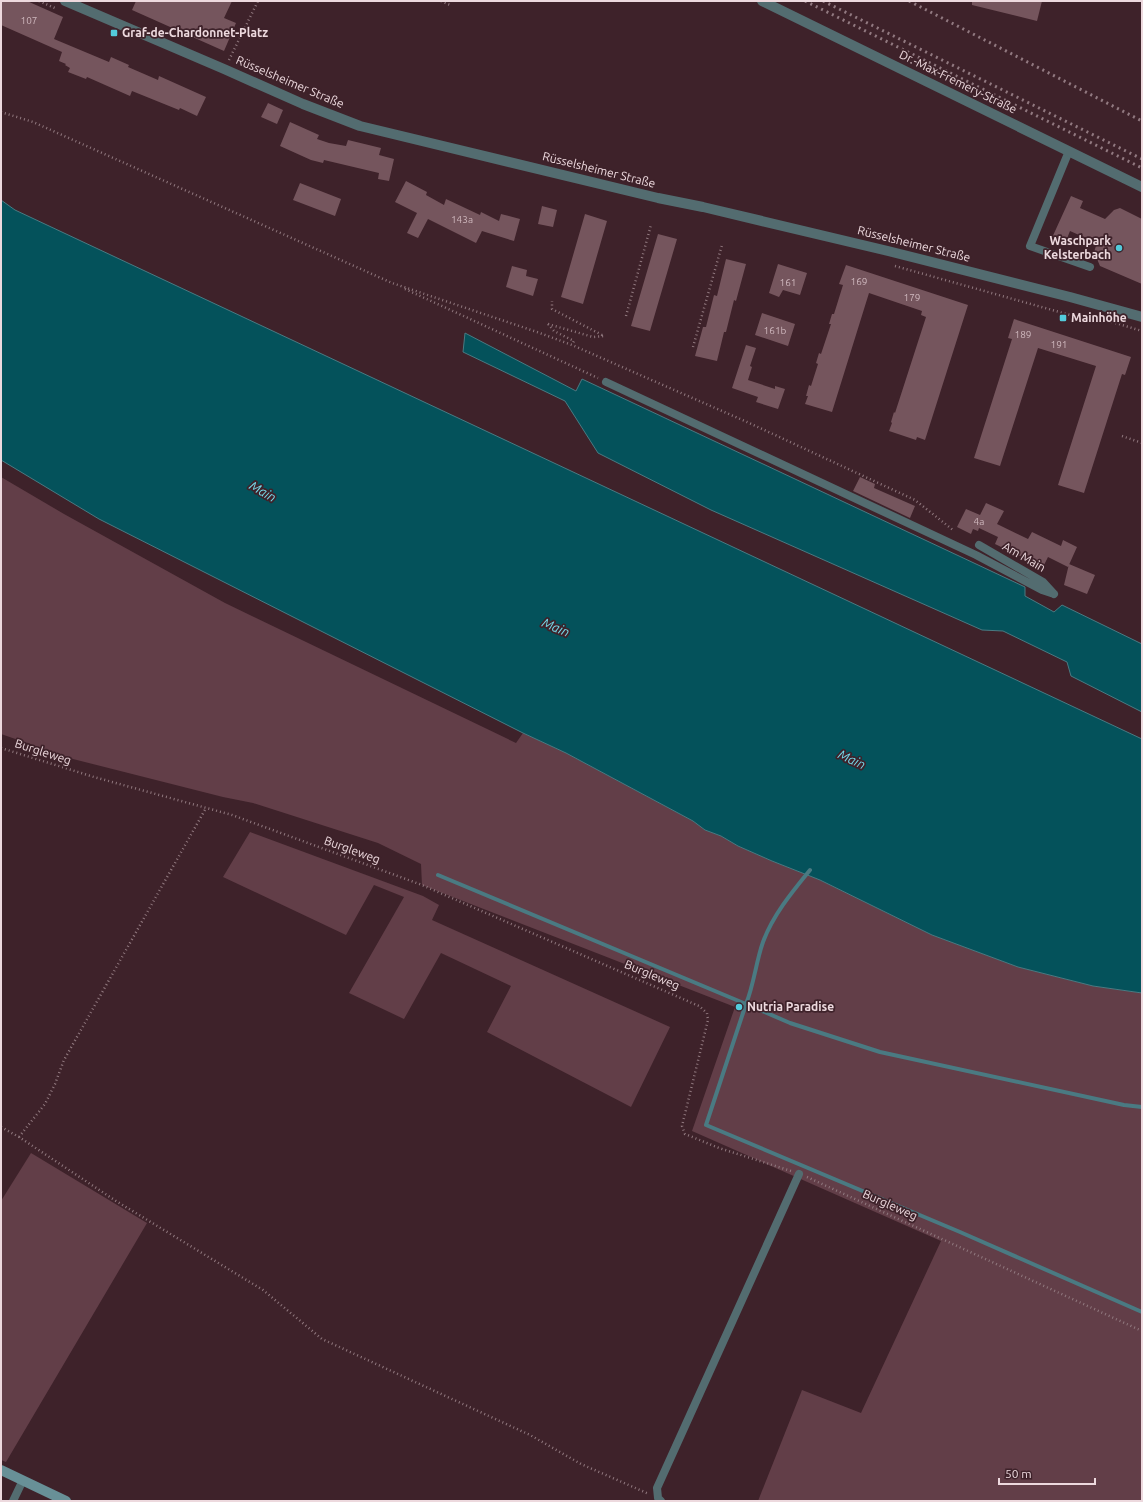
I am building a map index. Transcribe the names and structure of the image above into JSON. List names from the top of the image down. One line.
{"streets":{"street":["Rüsselsheimer Straße","Dr.-Max-Fremery-Straße"],"lane":["Am Main"],"path":["Burgleweg"]},"water":["Main"],"places":{"transit":["Graf-de-Chardonnet-Platz","Mainhöhe"],"other":["Waschpark Kelsterbach","Nutria Paradise"]},"house_numbers":["107","143a","169","161","179","161b","189","191","4a"],"scale_bar":"50 m"}
